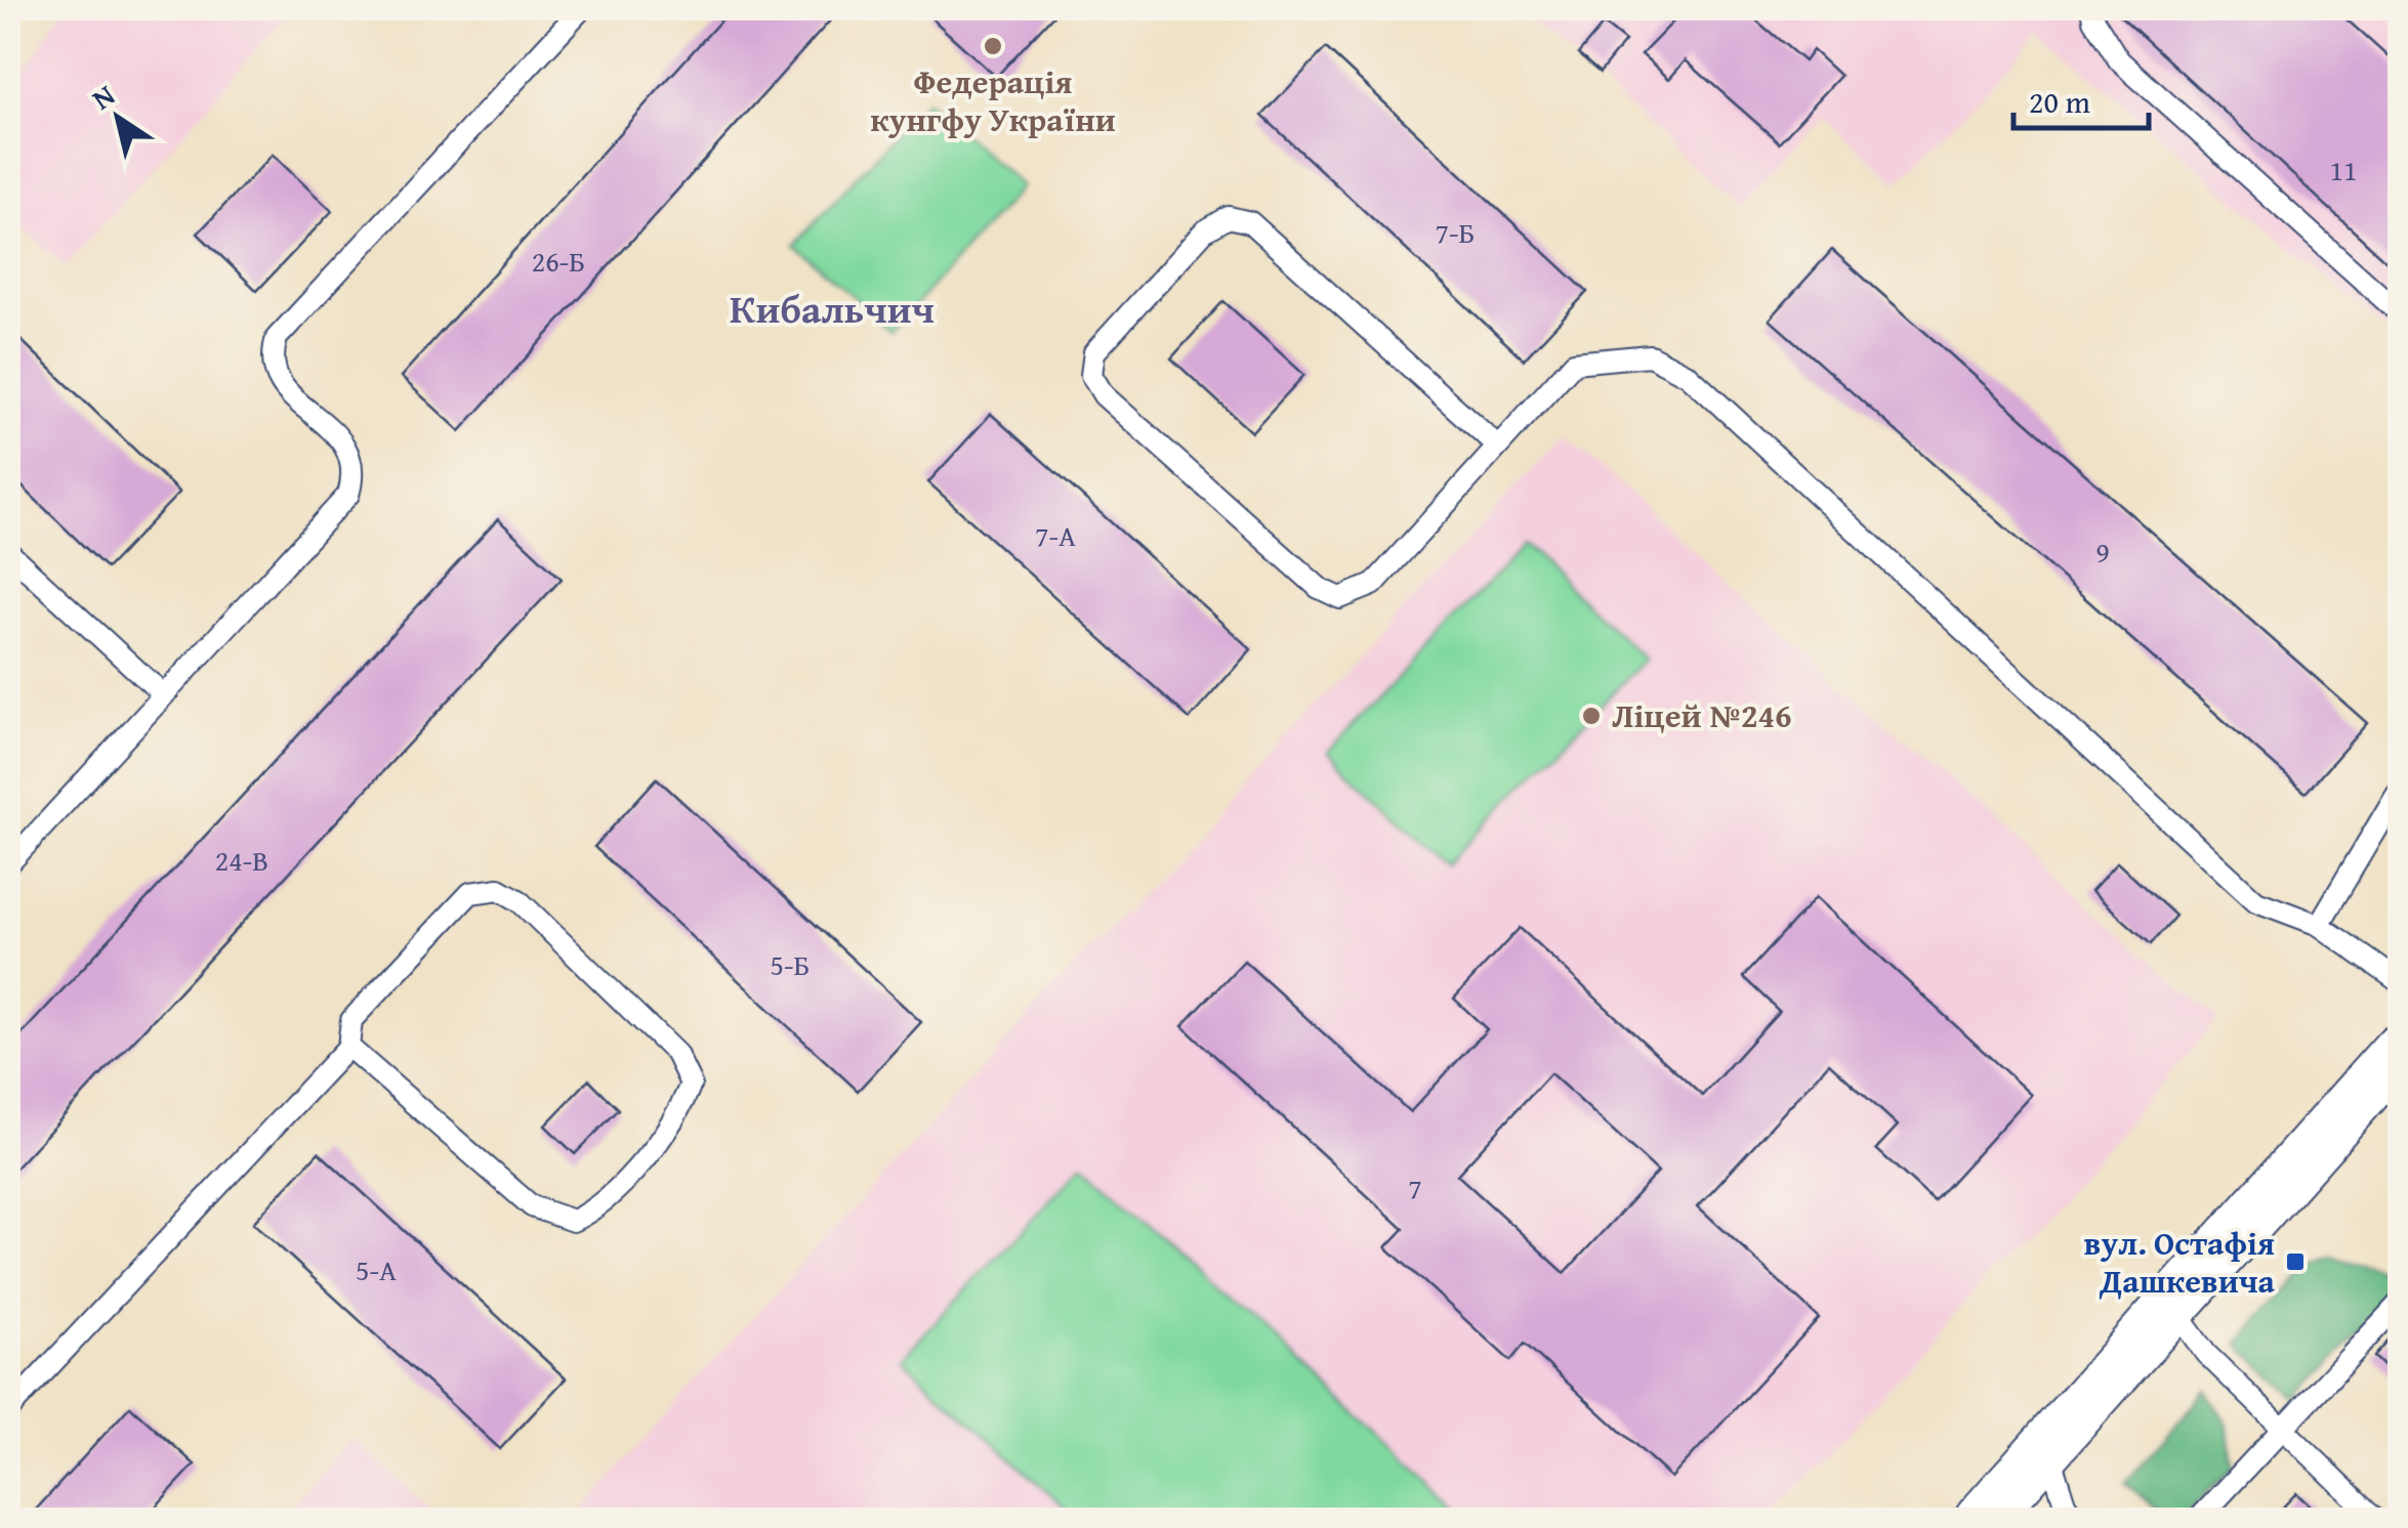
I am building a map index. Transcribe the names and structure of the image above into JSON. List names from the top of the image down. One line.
{"districts":["Кибальчич"],"places":{"other":["Федерація кунгфу України","Ліцей №246"],"transit":["вул. Остафія Дашкевича"]},"house_numbers":["11","7-Б","26-Б","7-А","9","24-В","5-Б","7","5-А"],"scale_bar":"20 m","north":"top left"}
